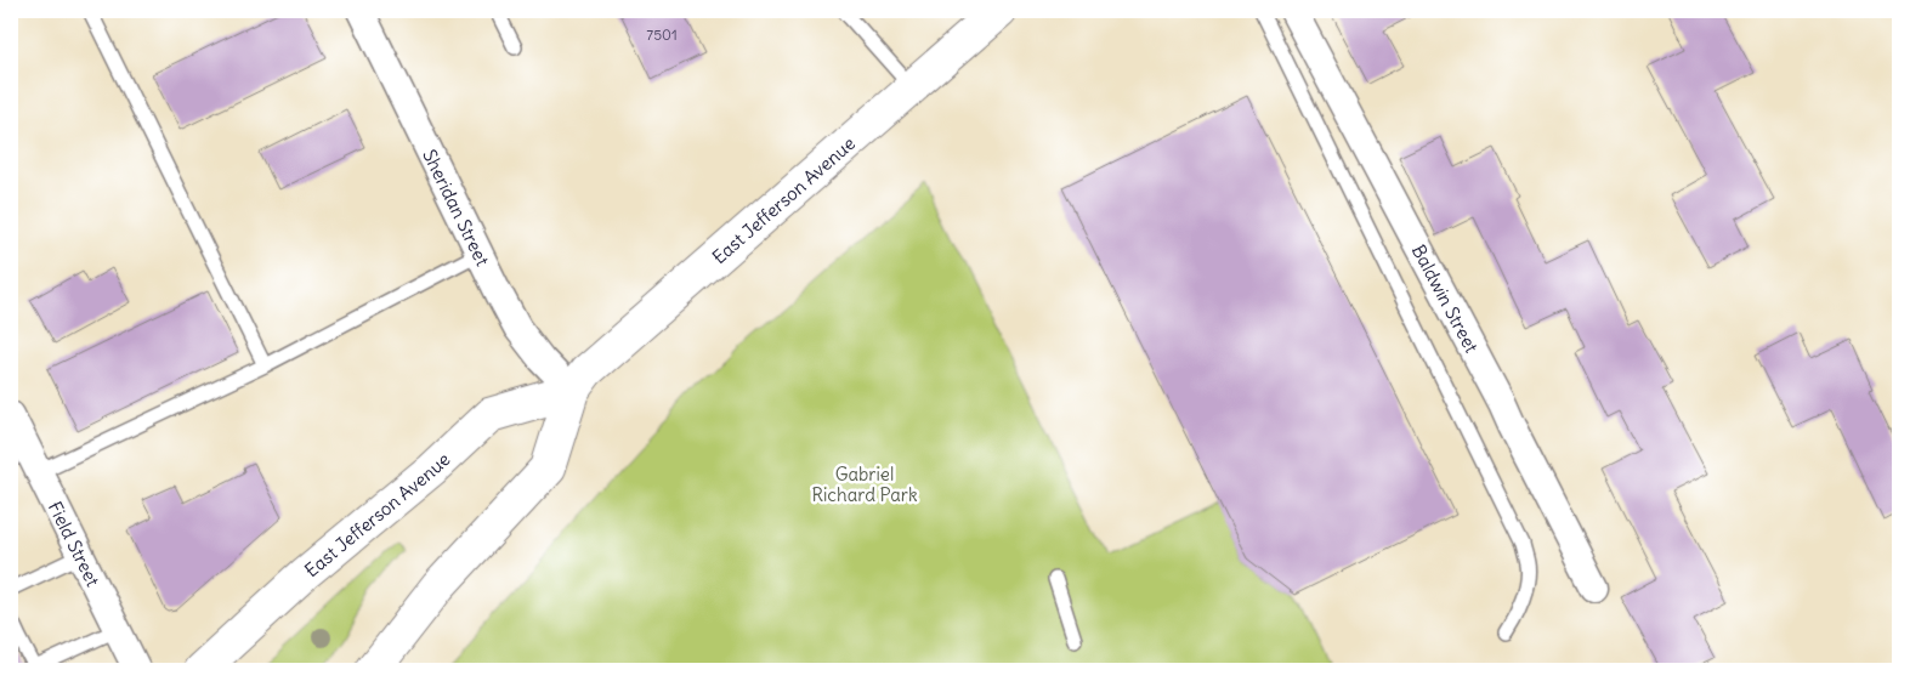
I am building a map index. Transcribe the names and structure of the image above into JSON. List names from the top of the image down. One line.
{"streets":{"main road":["East Jefferson Avenue"],"street":["Sheridan Street","Baldwin Street","Field Street"]},"crossings":[["East Jefferson Avenue","Sheridan Street"]],"parks":["Gabriel Richard Park"],"house_numbers":["7501"]}
